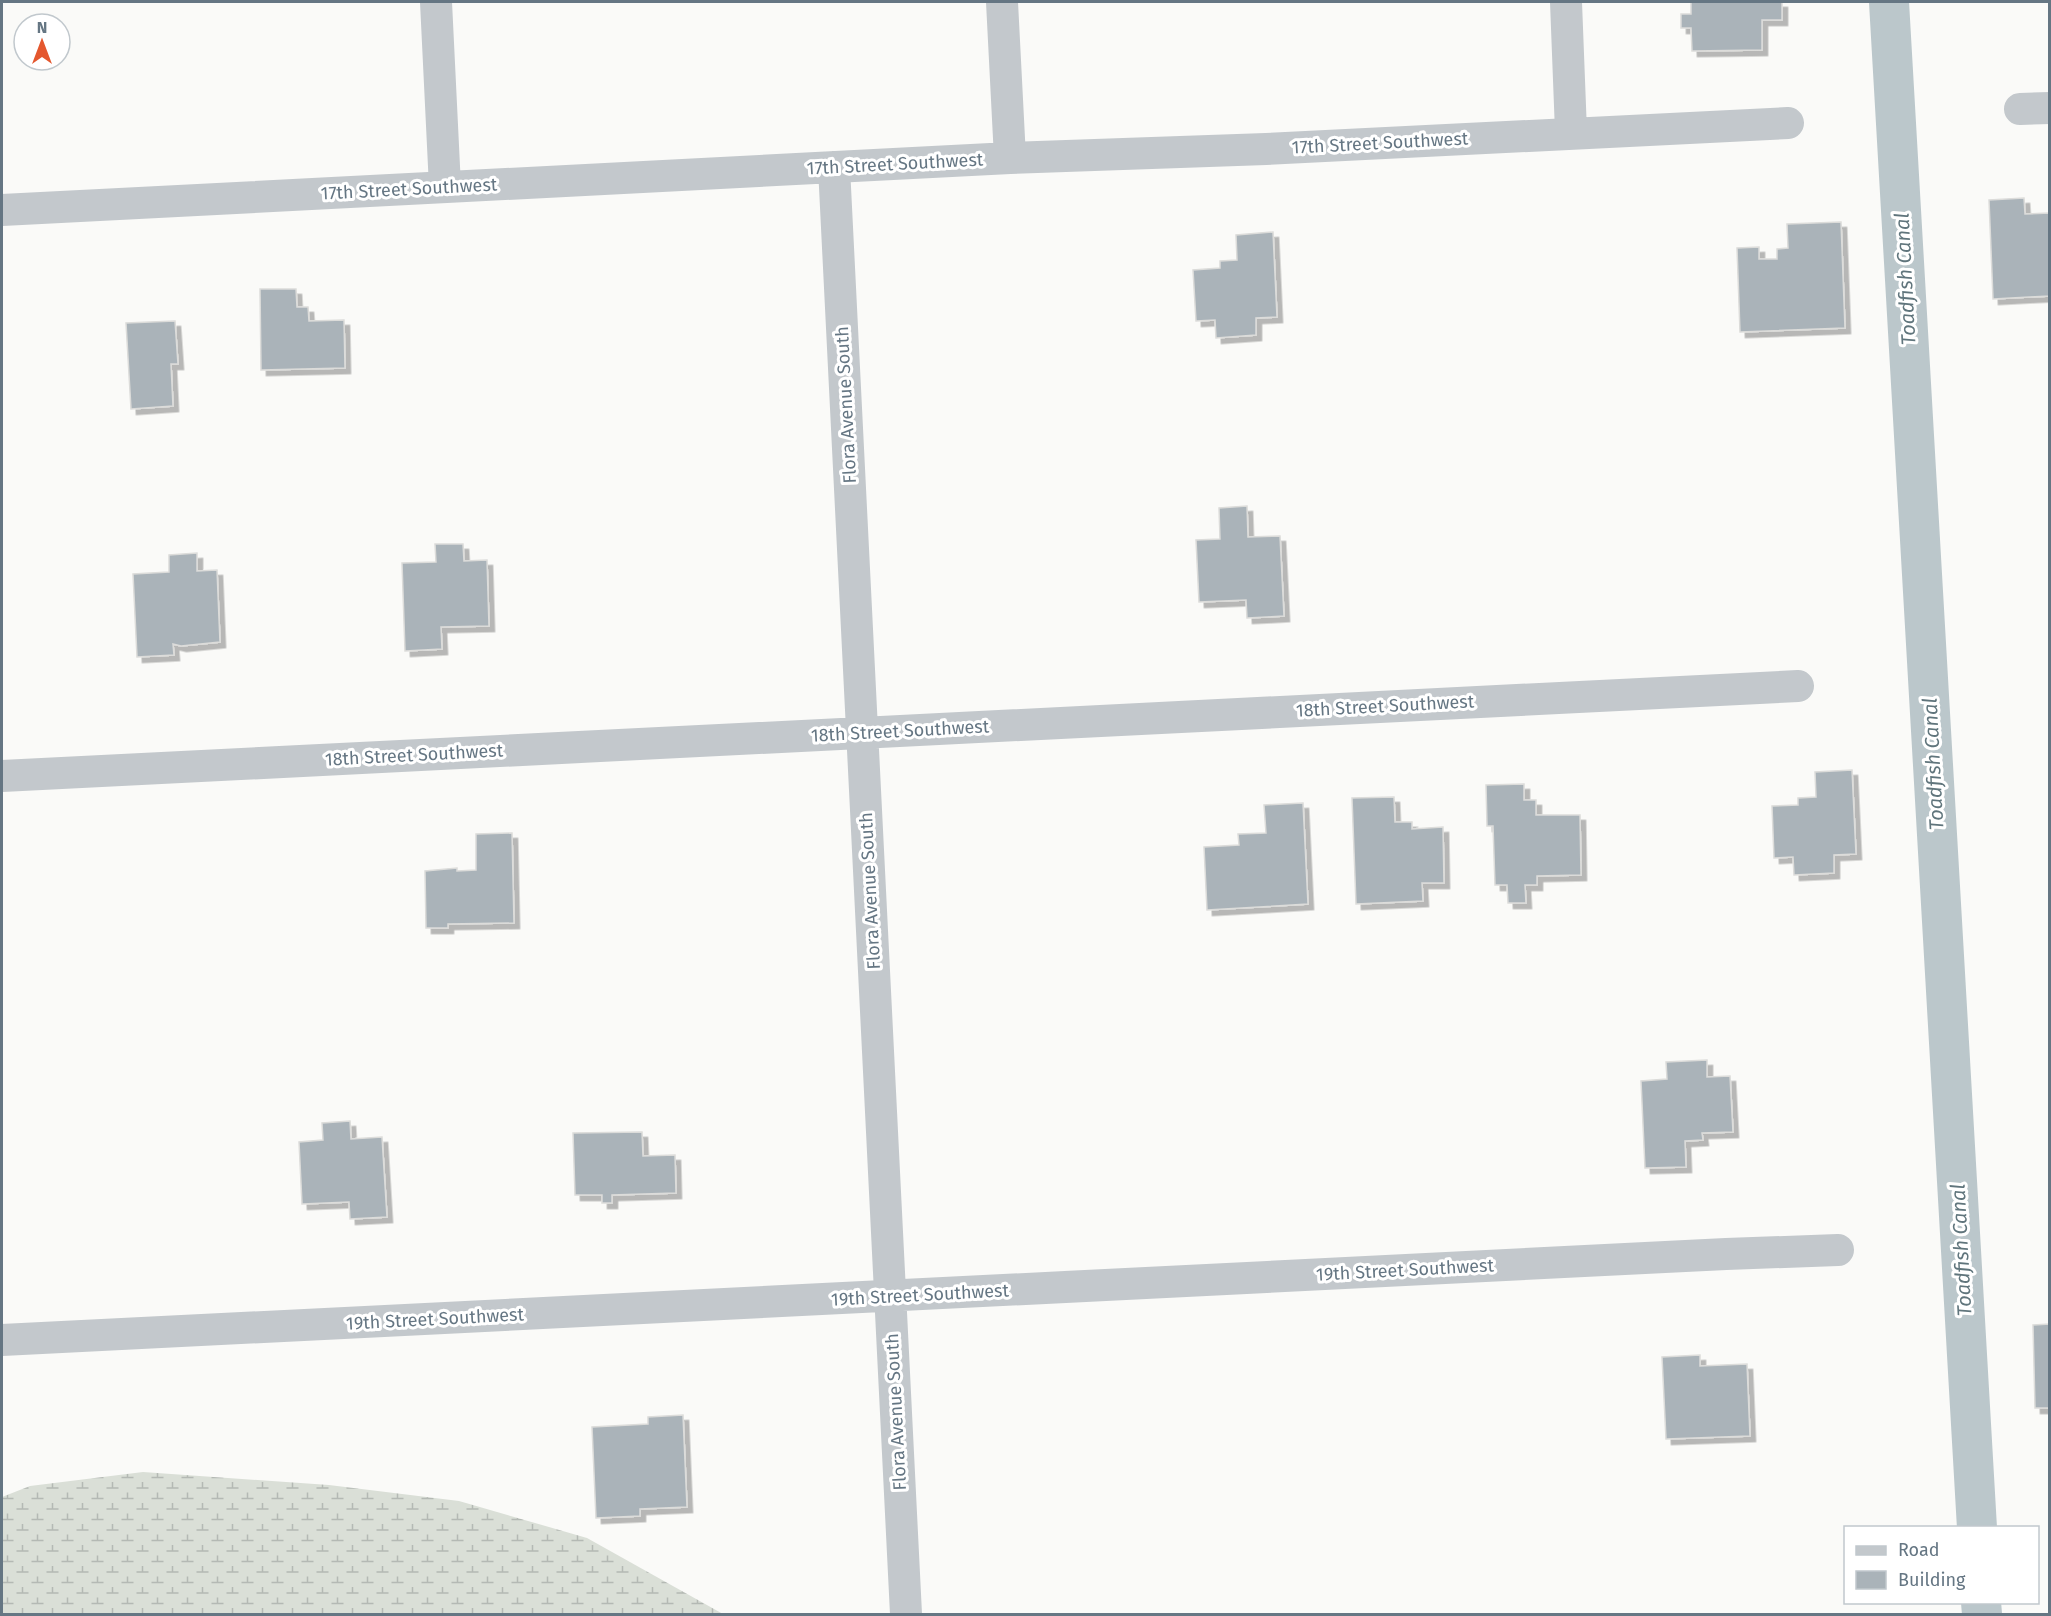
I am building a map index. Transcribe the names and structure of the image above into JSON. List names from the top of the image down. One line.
{"streets":{"street":["17th Street Southwest","Flora Avenue South","18th Street Southwest","19th Street Southwest"]},"crossings":[["17th Street Southwest","Flora Avenue South"],["Flora Avenue South","18th Street Southwest"],["Flora Avenue South","19th Street Southwest"]],"water":["Toadfish Canal"],"legend":["Road","Building"],"north":"top"}
